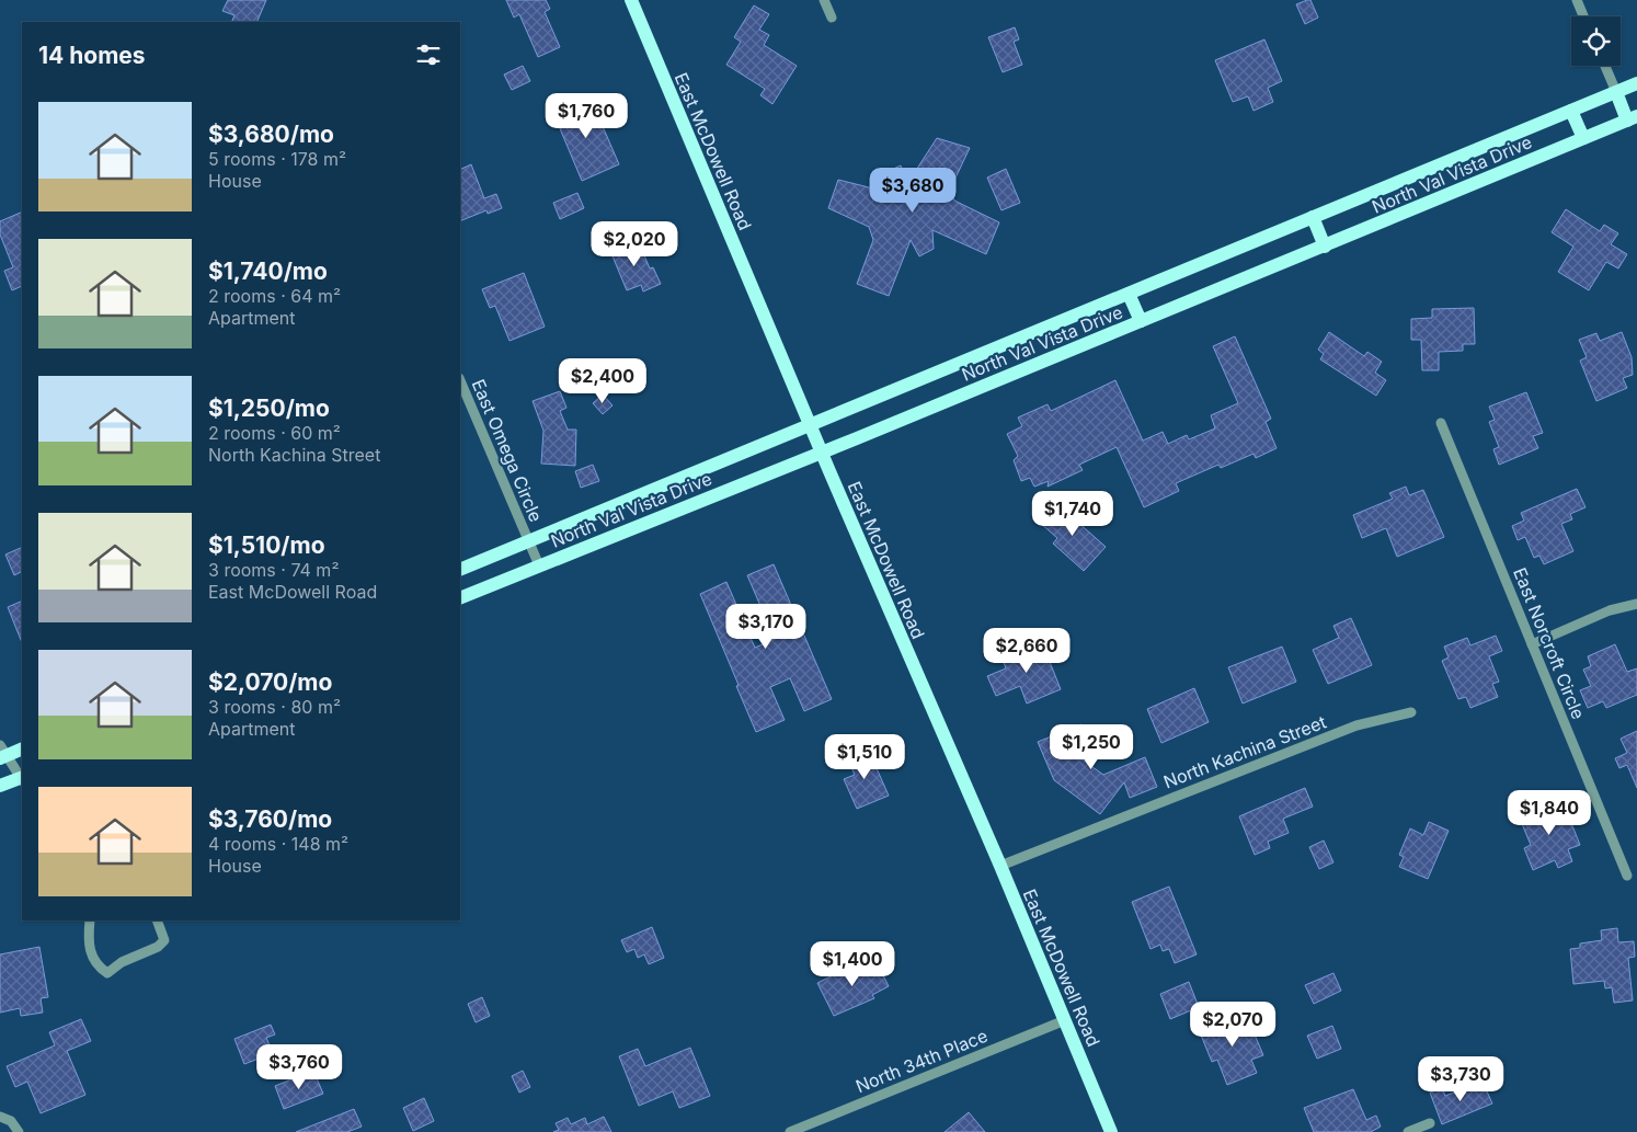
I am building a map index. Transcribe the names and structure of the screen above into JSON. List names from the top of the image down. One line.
{"streets":{"main road":["East McDowell Road","North Val Vista Drive"],"street":["East Omega Circle","East Norcroft Circle","North Kachina Street","North 34th Place"]},"crossings":[["East McDowell Road","North Val Vista Drive"],["East McDowell Road","North Kachina Street"],["East McDowell Road","North 34th Place"],["North Val Vista Drive","East Omega Circle"]],"page":{"heading":"14 homes","list":[{"name":"$3,680/mo","note":"5 rooms · 178 m² · House"},{"name":"$1,740/mo","note":"2 rooms · 64 m² · Apartment"},{"name":"$1,250/mo","note":"2 rooms · 60 m² · North Kachina Street"},{"name":"$1,510/mo","note":"3 rooms · 74 m² · East McDowell Road"},{"name":"$2,070/mo","note":"3 rooms · 80 m² · Apartment"},{"name":"$3,760/mo","note":"4 rooms · 148 m² · House"}],"price":["$1,760","$3,680","$2,020","$2,400","$1,740","$3,170","$2,660","$1,250","$1,510","$1,840","$1,400","$2,070","$3,760","$3,730"]}}
